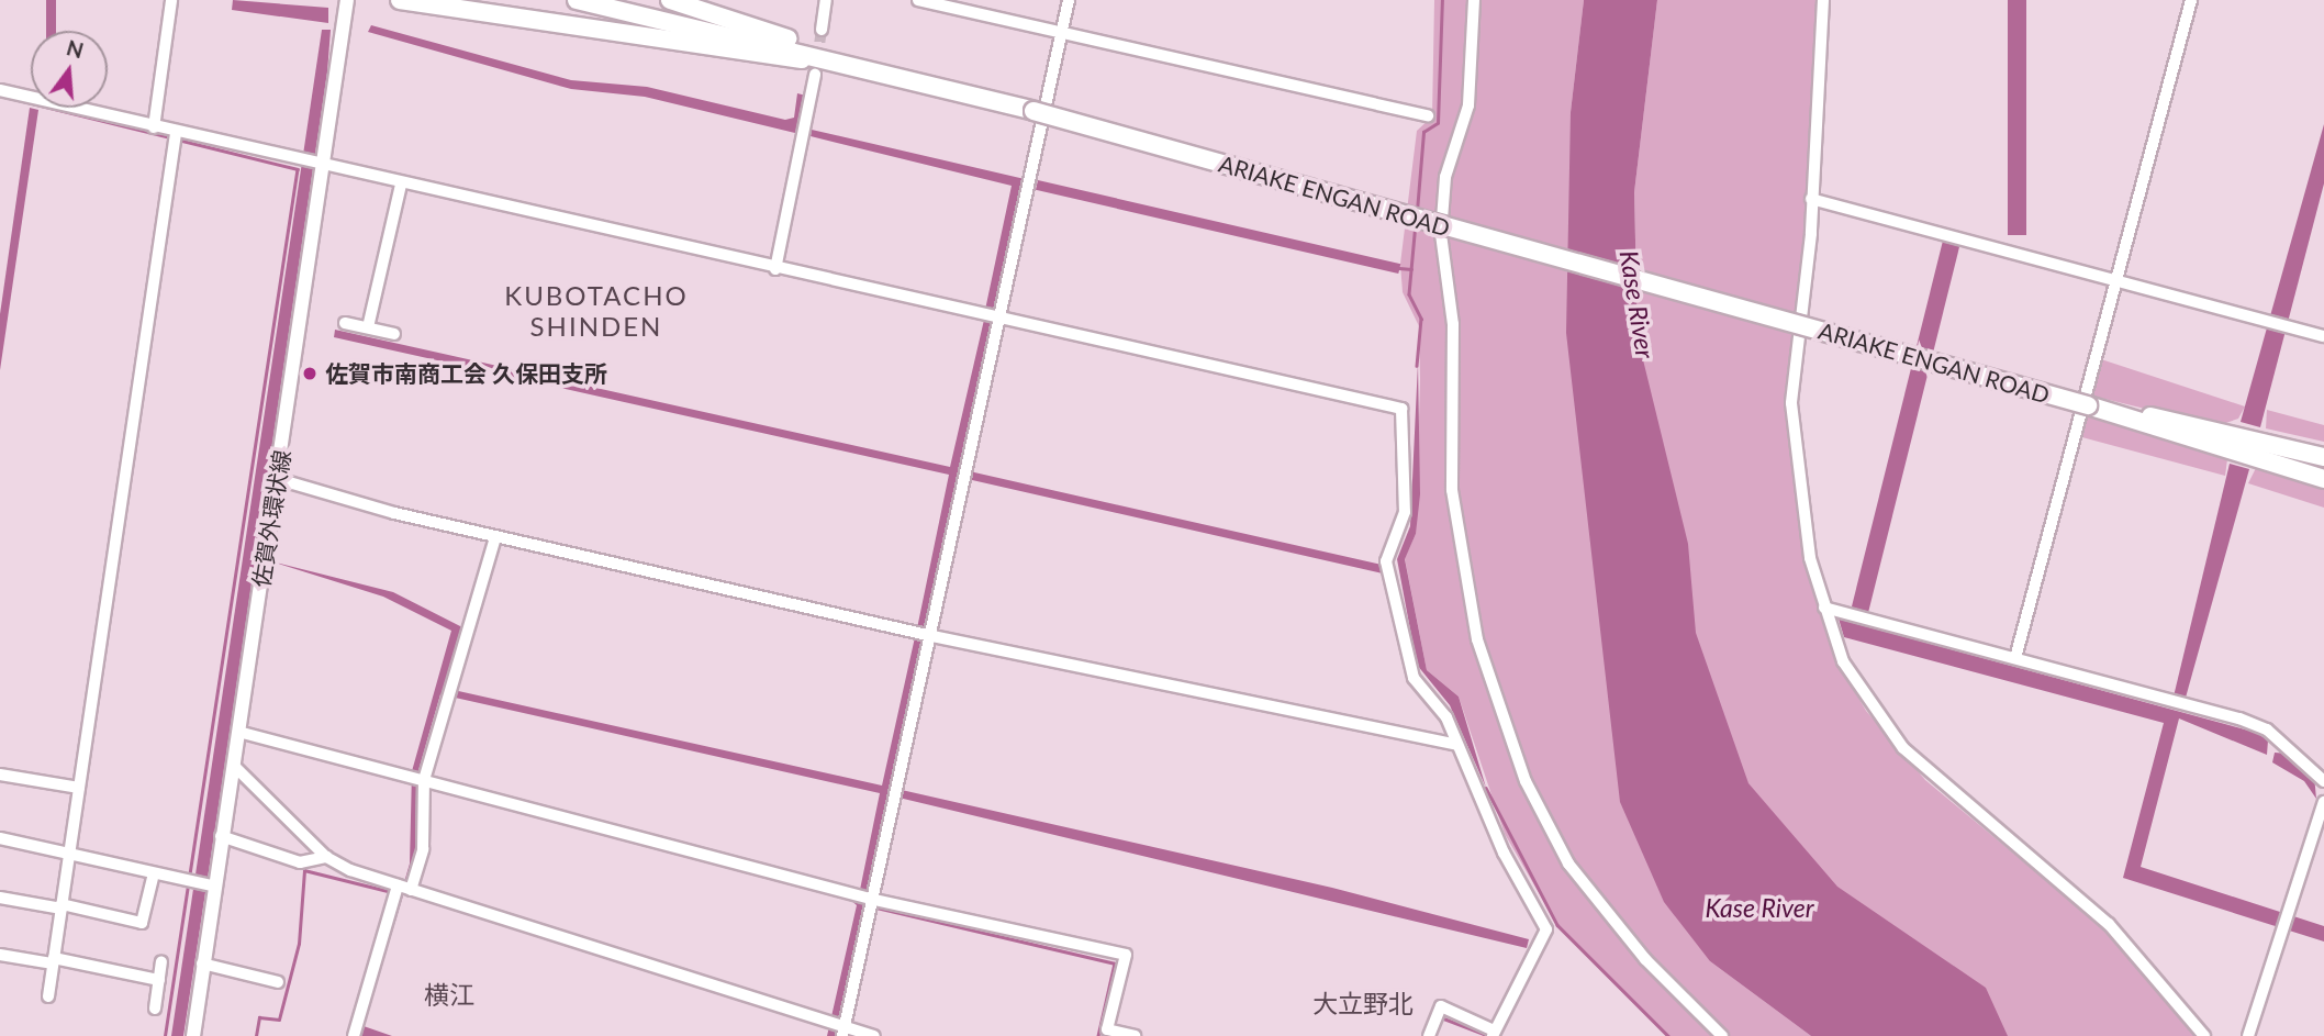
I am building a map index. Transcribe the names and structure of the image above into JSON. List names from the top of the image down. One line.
{"streets":{"highway":["ARIAKE ENGAN ROAD"],"main road":["佐賀外環状線"]},"districts":["KUBOTACHO SHINDEN","横江","大立野北"],"water":["Kase River"],"places":["佐賀市南商工会 久保田支所"],"north":"top"}
